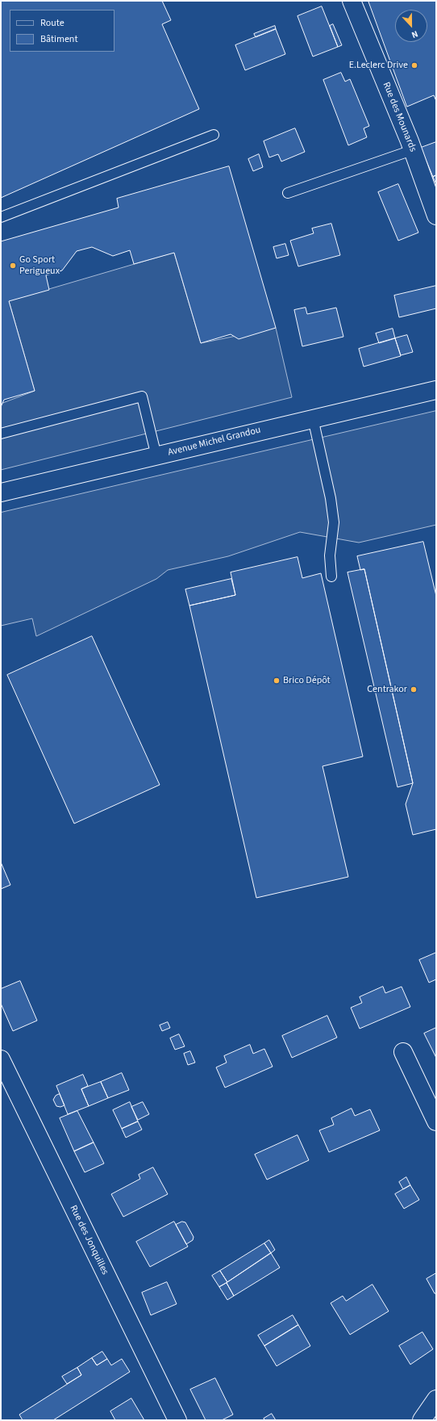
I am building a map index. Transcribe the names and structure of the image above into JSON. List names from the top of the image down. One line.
{"streets":{"street":["Rue des Mounards","Avenue Michel Grandou","Rue des Jonquilles"]},"places":["E.Leclerc Drive","Go Sport Perigueux","Brico Dépôt","Centrakor"],"legend":["Route","Bâtiment"],"north":"bottom"}
